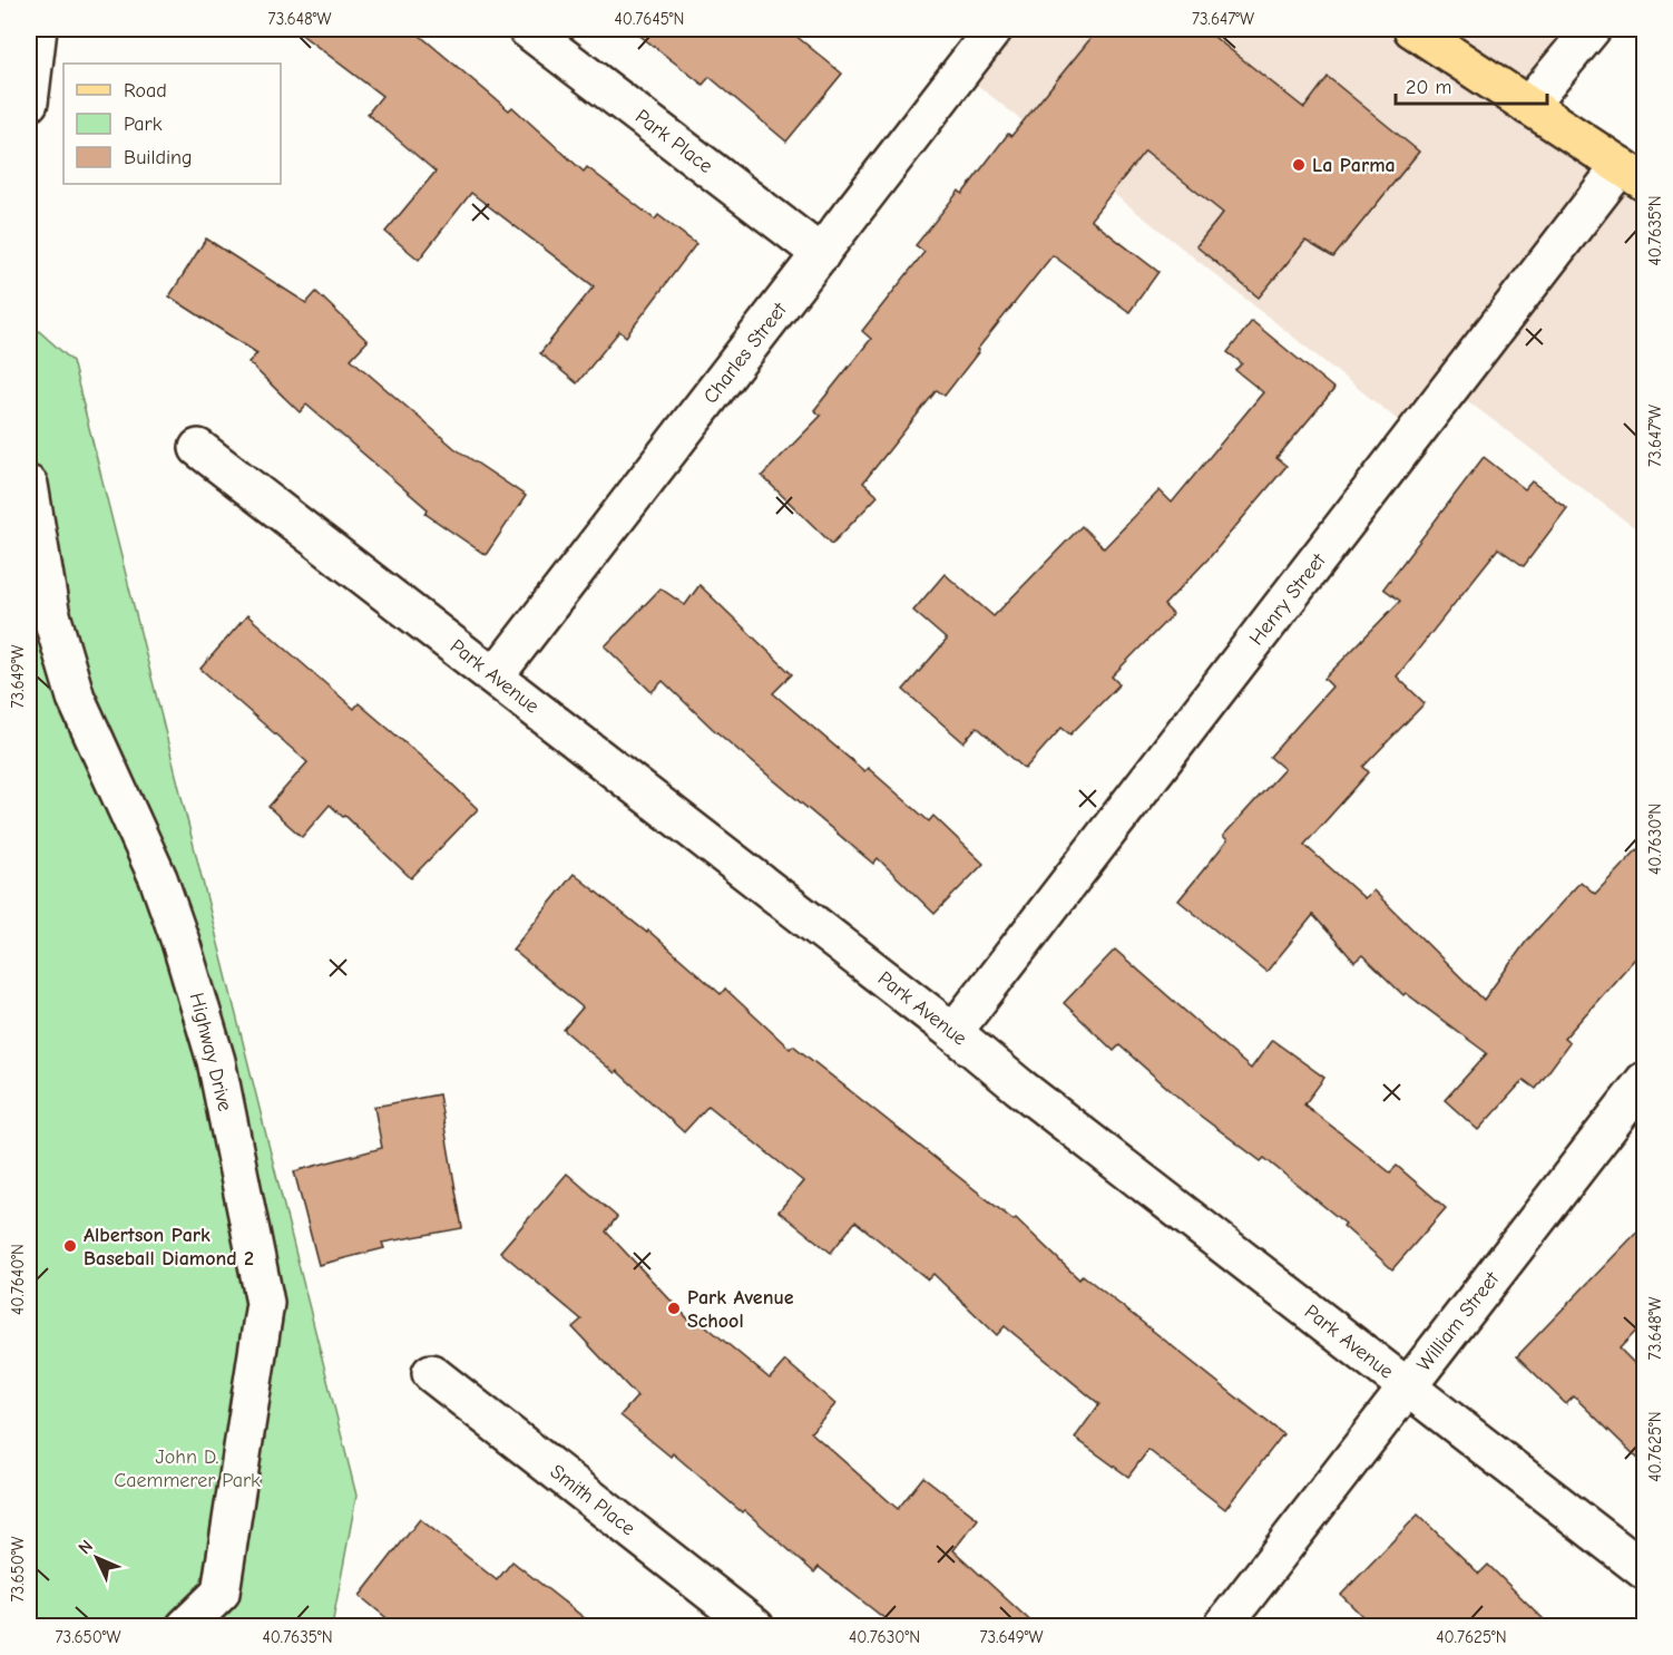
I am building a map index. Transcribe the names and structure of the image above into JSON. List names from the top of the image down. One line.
{"streets":{"street":["Park Place","Charles Street","Henry Street","Park Avenue","Highway Drive","William Street","Smith Place"]},"crossings":[["Park Place","Charles Street"],["Charles Street","Park Avenue"],["Henry Street","Park Avenue"],["Park Avenue","William Street"]],"parks":["John D. Caemmerer Park"],"places":["La Parma","Albertson Park Baseball Diamond 2","Park Avenue School"],"legend":["Road","Park","Building"],"scale_bar":"20 m","north":"top left","coordinates":["73.648°W","40.7645°N","73.647°W","40.7635°N","73.649°W","40.7630°N","40.7640°N","40.7625°N","73.650°W"]}
